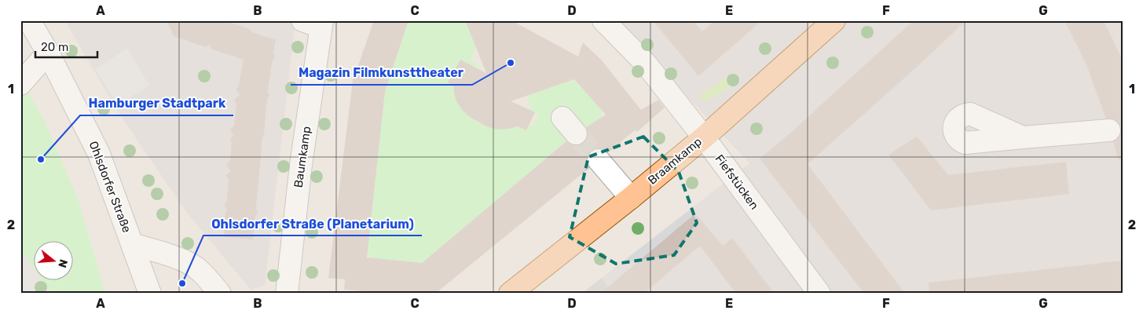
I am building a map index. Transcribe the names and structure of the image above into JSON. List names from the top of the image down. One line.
{"streets":{"main road":["Braamkamp"],"street":["Baumkamp","Fiefstücken","Ohlsdorfer Straße"]},"crossings":[["Braamkamp","Fiefstücken"]],"places":["Magazin Filmkunsttheater","Hamburger Stadtpark","Ohlsdorfer Straße (Planetarium)"],"scale_bar":"20 m","north":"right","grid":{"columns":["A","B","C","D","E","F","G"],"rows":["1","2"]}}
